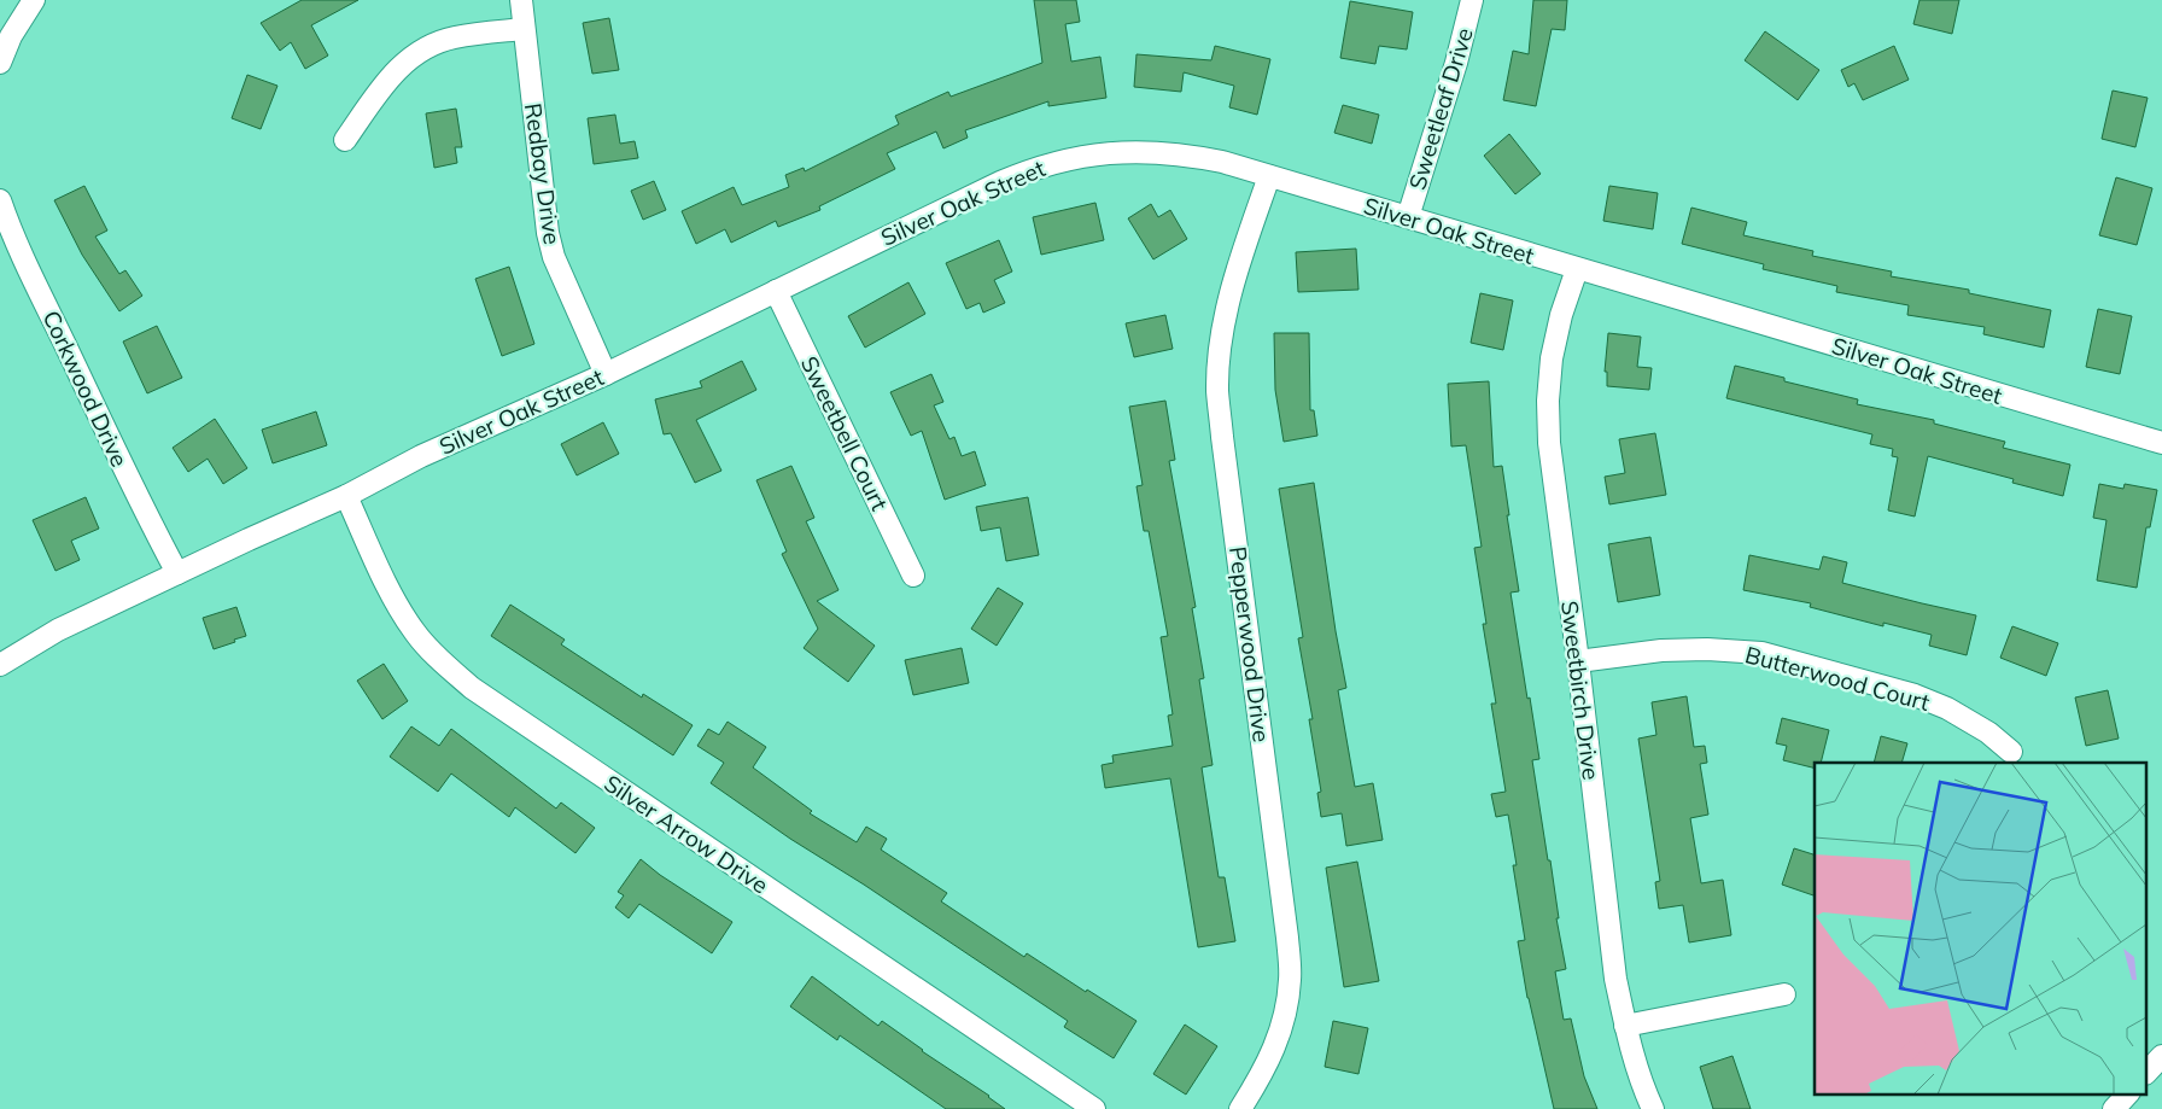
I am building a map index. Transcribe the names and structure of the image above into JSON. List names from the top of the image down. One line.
{"streets":{"street":["Sweetleaf Drive","Redbay Drive","Silver Oak Street","Corkwood Drive","Sweetbell Court","Pepperwood Drive","Butterwood Court","Sweetbirch Drive","Silver Arrow Drive"]},"crossings":[["Sweetleaf Drive","Silver Oak Street"],["Redbay Drive","Silver Oak Street"],["Silver Oak Street","Corkwood Drive"],["Silver Oak Street","Sweetbell Court"],["Silver Oak Street","Pepperwood Drive"],["Silver Oak Street","Sweetbirch Drive"],["Silver Oak Street","Silver Arrow Drive"],["Butterwood Court","Sweetbirch Drive"]]}
